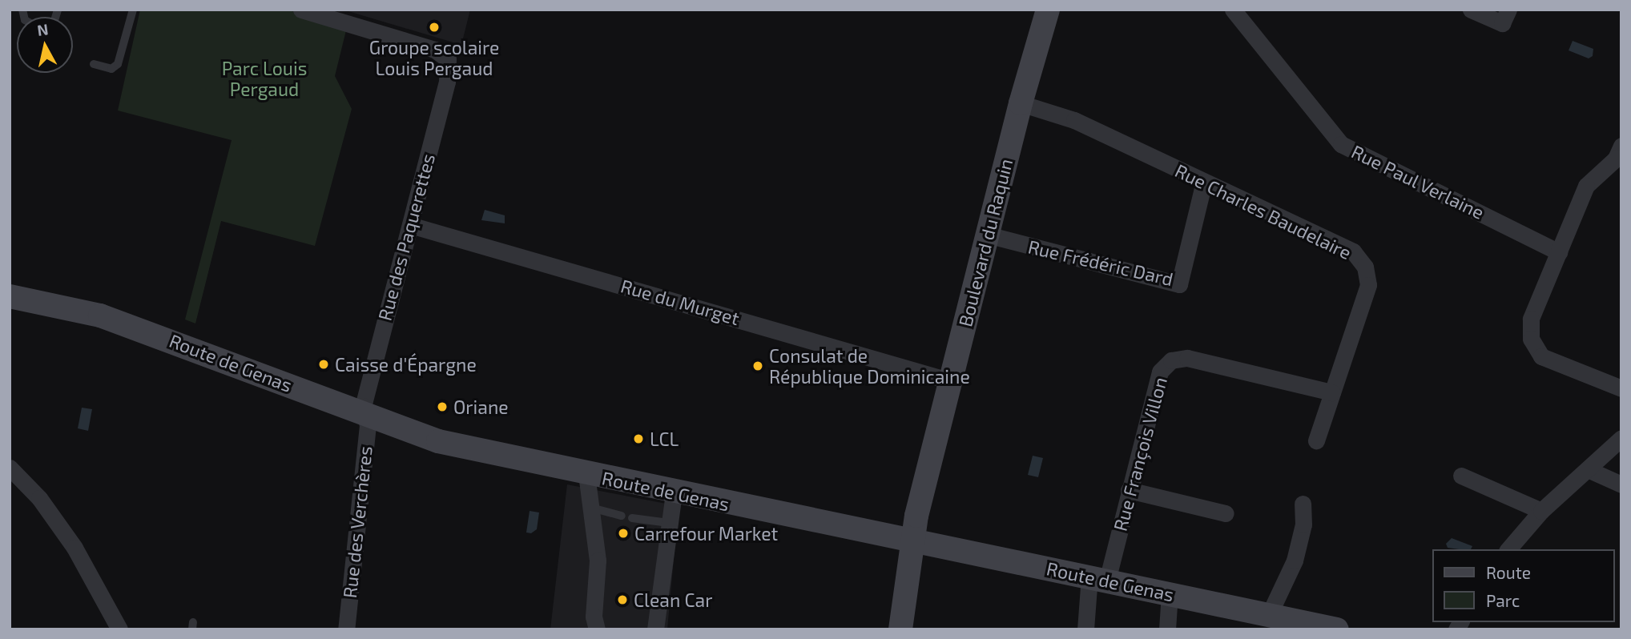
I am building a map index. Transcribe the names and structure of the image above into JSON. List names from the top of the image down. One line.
{"streets":{"street":["Rue Paul Verlaine","Rue Charles Baudelaire","Rue des Paquerettes","Boulevard du Raquin","Rue Frédéric Dard","Rue du Murget","Route de Genas","Rue François Villon","Rue des Verchères"]},"crossings":[["Rue Charles Baudelaire","Boulevard du Raquin"],["Rue Charles Baudelaire","Rue Frédéric Dard"],["Rue Charles Baudelaire","Rue François Villon"],["Rue des Paquerettes","Rue du Murget"],["Rue des Paquerettes","Route de Genas"],["Rue des Paquerettes","Rue des Verchères"],["Boulevard du Raquin","Rue Frédéric Dard"],["Boulevard du Raquin","Rue du Murget"],["Boulevard du Raquin","Route de Genas"],["Route de Genas","Rue François Villon"],["Route de Genas","Rue des Verchères"]],"parks":["Parc Louis Pergaud"],"places":["Groupe scolaire Louis Pergaud","Caisse d'Épargne","Consulat de République Dominicaine","Oriane","LCL","Carrefour Market","Clean Car"],"legend":["Route","Parc"],"north":"top"}
